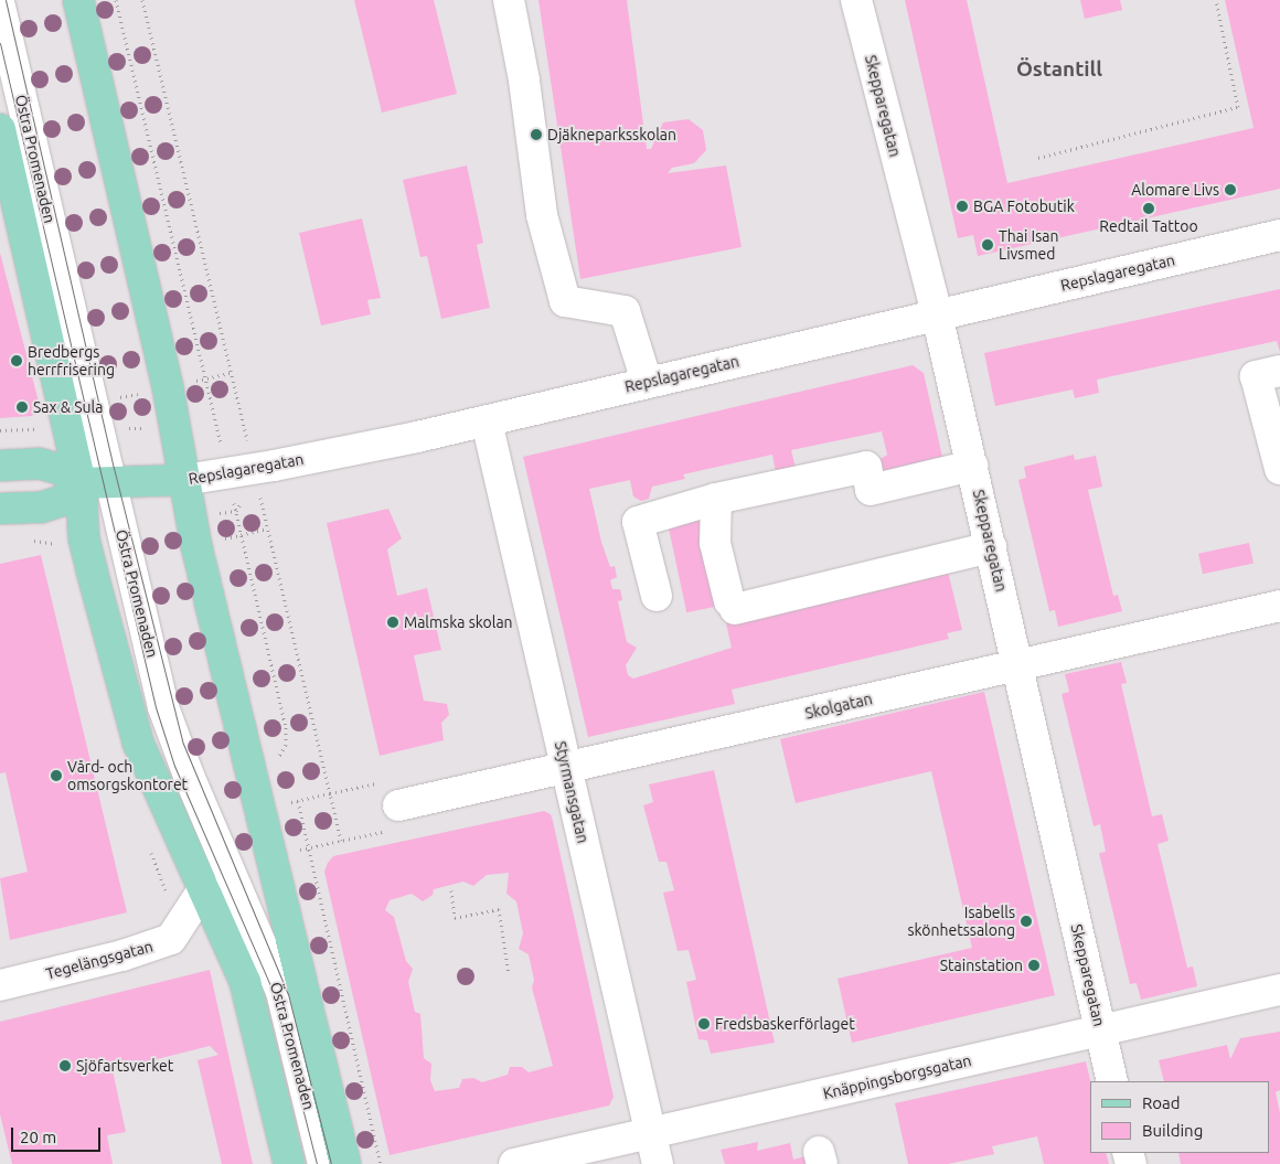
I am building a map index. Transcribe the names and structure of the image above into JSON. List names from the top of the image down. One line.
{"streets":{"main road":["Östra Promenaden","Repslagaregatan"],"street":["Skepparegatan","Skolgatan","Styrmansgatan","Tegelängsgatan","Knäppingsborgsgatan"]},"crossings":[["Skepparegatan","Repslagaregatan"],["Skepparegatan","Skolgatan"],["Skepparegatan","Knäppingsborgsgatan"],["Östra Promenaden","Repslagaregatan"],["Östra Promenaden","Tegelängsgatan"],["Repslagaregatan","Styrmansgatan"],["Skolgatan","Styrmansgatan"],["Styrmansgatan","Knäppingsborgsgatan"]],"districts":["Östantill"],"places":["Djäkneparksskolan","Alomare Livs","BGA Fotobutik","Redtail Tattoo","Thai Isan Livsmed","Bredbergs herrfrisering","Sax & Sula","Malmska skolan","Vård- och omsorgskontoret","Isabells skönhetssalong","Stainstation","Fredsbaskerförlaget","Sjöfartsverket"],"legend":["Road","Building"],"scale_bar":"20 m"}
